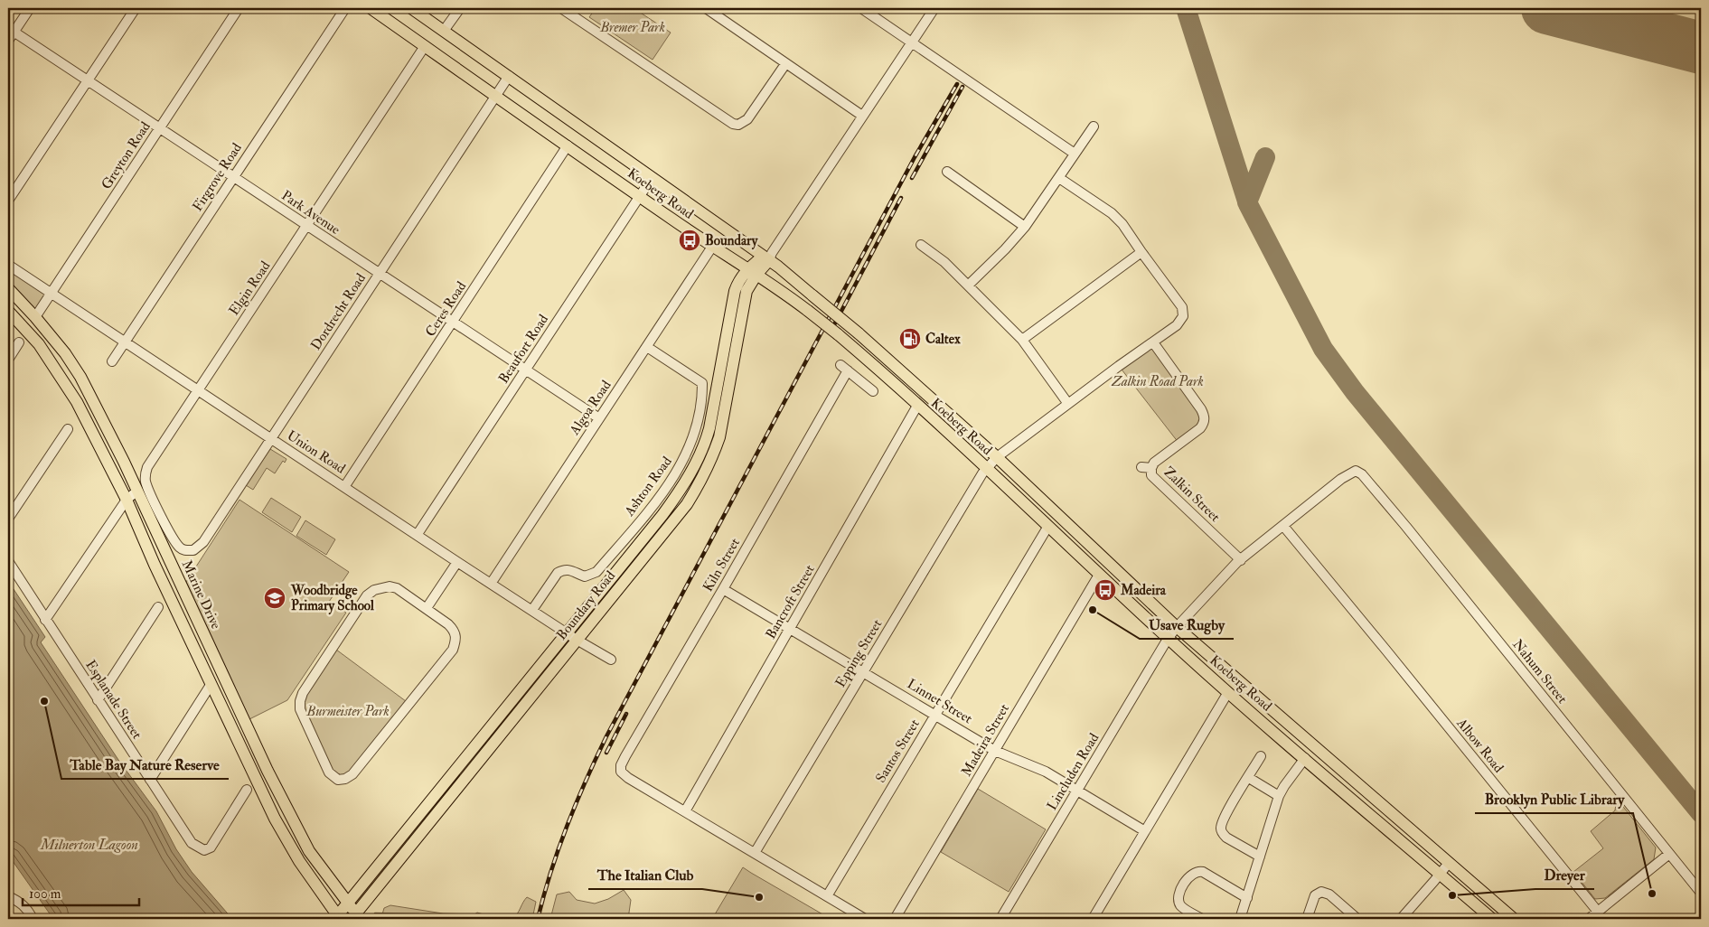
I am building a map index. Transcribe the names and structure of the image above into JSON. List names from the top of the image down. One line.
{"streets":{"main road":["Koeberg Road","Marine Drive","Boundary Road"],"street":["Greyton Road","Firgrove Road","Park Avenue","Elgin Road","Ceres Road","Dordrecht Road","Beaufort Road","Algoa Road","Union Road","Ashton Road","Zalkin Street","Kiln Street","Bancroft Street","Epping Street","Nahum Street","Esplanade Street","Linnet Street","Madeira Street","Albow Road","Santos Street","Lincluden Road"]},"crossings":[["Greyton Road","Park Avenue"],["Greyton Road","Union Road"],["Greyton Road","Marine Drive"],["Firgrove Road","Park Avenue"],["Firgrove Road","Union Road"],["Koeberg Road","Elgin Road"],["Koeberg Road","Ceres Road"],["Koeberg Road","Dordrecht Road"],["Koeberg Road","Beaufort Road"],["Koeberg Road","Algoa Road"],["Koeberg Road","Bancroft Street"],["Koeberg Road","Boundary Road"],["Koeberg Road","Epping Street"],["Koeberg Road","Madeira Street"],["Koeberg Road","Santos Street"],["Koeberg Road","Lincluden Road"],["Park Avenue","Elgin Road"],["Park Avenue","Ceres Road"],["Park Avenue","Dordrecht Road"],["Park Avenue","Beaufort Road"],["Park Avenue","Algoa Road"],["Elgin Road","Dordrecht Road"],["Elgin Road","Union Road"],["Ceres Road","Union Road"],["Dordrecht Road","Union Road"],["Beaufort Road","Union Road"],["Algoa Road","Union Road"],["Algoa Road","Ashton Road"],["Union Road","Ashton Road"],["Union Road","Boundary Road"],["Zalkin Street","Epping Street"],["Zalkin Street","Lincluden Road"],["Kiln Street","Bancroft Street"],["Kiln Street","Linnet Street"],["Marine Drive","Boundary Road"],["Bancroft Street","Linnet Street"],["Epping Street","Linnet Street"],["Nahum Street","Lincluden Road"],["Linnet Street","Madeira Street"],["Linnet Street","Santos Street"],["Linnet Street","Lincluden Road"],["Albow Road","Lincluden Road"]],"water":["Milnerton Lagoon"],"parks":["Bremer Park","Zalkin Road Park","Burmeister Park"],"places":{"bus stop":["Boundary","Madeira"],"fuel station":["Caltex"],"school or university":["Woodbridge Primary School"],"other":["Usave Rugby","Table Bay Nature Reserve","Brooklyn Public Library","Dreyer","The Italian Club"]},"scale_bar":"100 m"}
